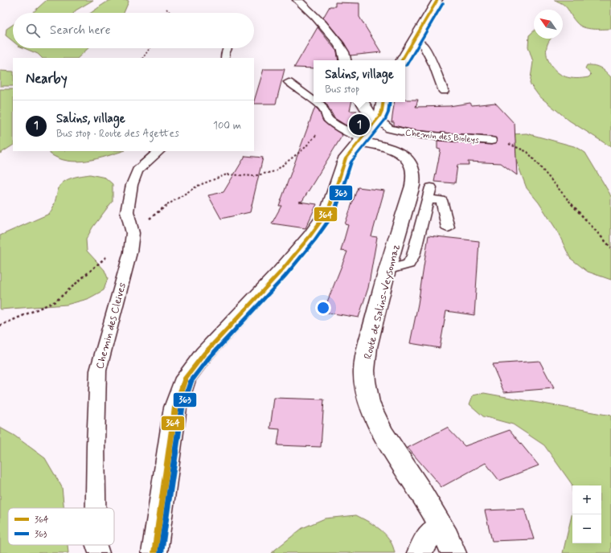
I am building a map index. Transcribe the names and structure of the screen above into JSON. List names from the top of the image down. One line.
{"streets":{"street":["Route de Salins-Veysonnaz"],"lane":["Chemin des Bioleys","Chemin des Cleives"]},"lines":["transit line 364","transit line 363"],"legend":["364","363"],"north":"top left","page":{"search":"Search here","heading":"Nearby","popup":["Salins, village","Bus stop"],"list":[{"mark":"1","name":"Salins, village","note":"Bus stop · Route des Agettes","value":"100 m"}],"pins":"1","map_buttons":["+","−"]}}
